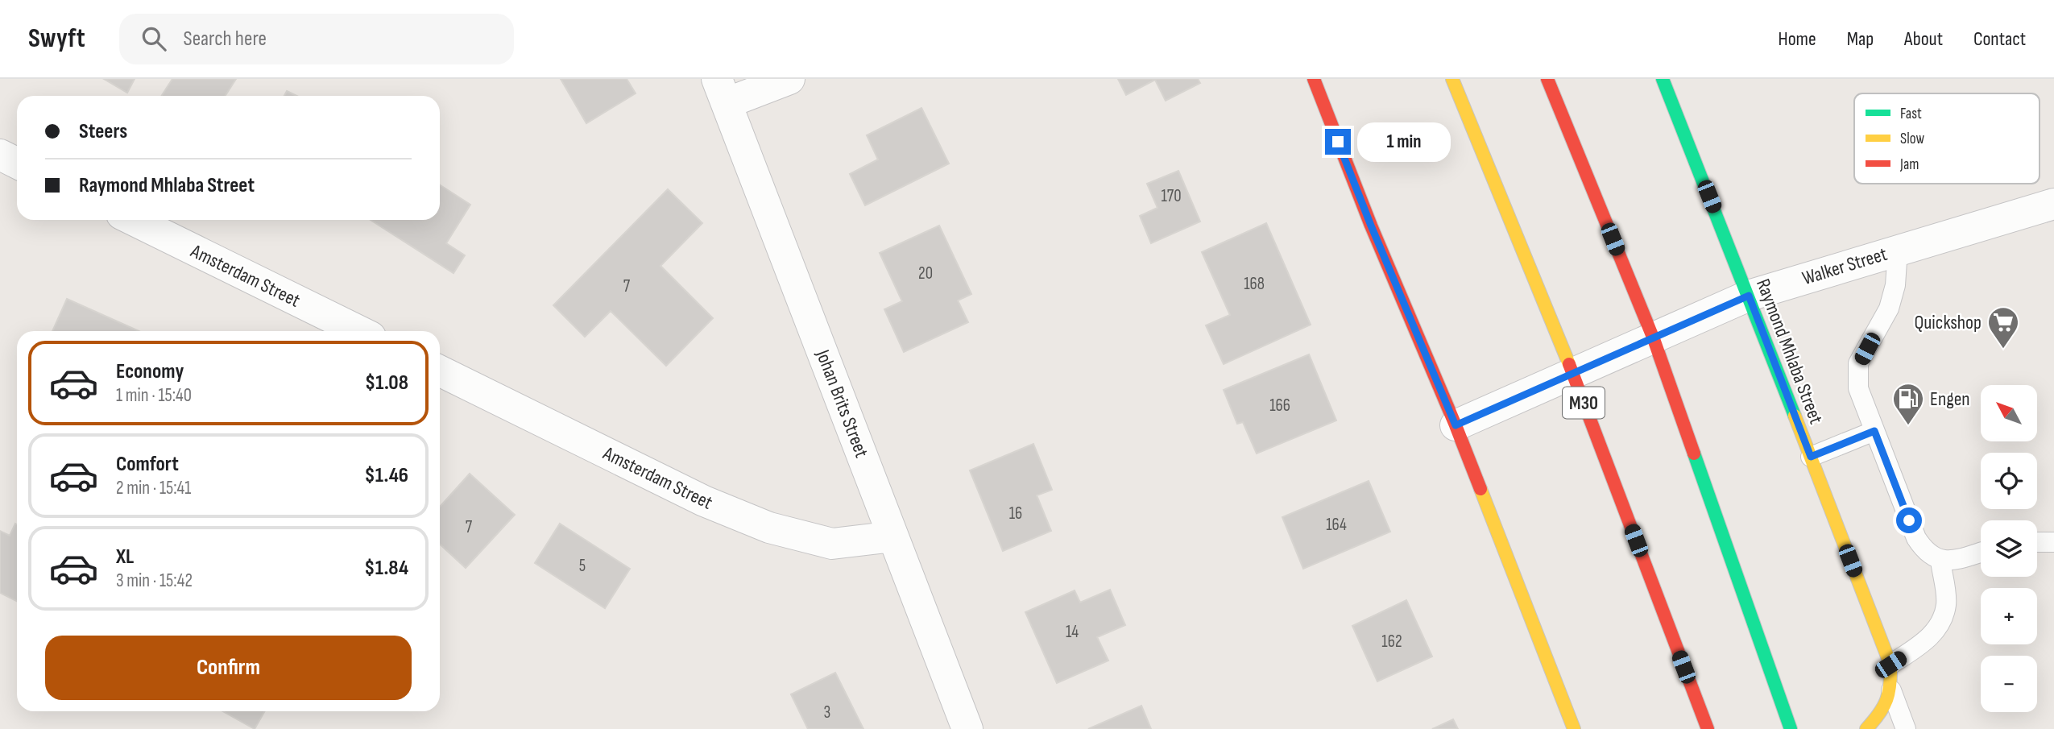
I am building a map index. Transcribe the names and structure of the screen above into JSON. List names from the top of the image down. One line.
{"streets":{"street":["Walker Street","Amsterdam Street","Raymond Mhlaba Street","M30","Johan Brits Street"]},"crossings":[["Walker Street","Raymond Mhlaba Street"],["Walker Street","M30"],["Amsterdam Street","Johan Brits Street"]],"places":{"supermarket":["Quickshop"],"fuel station":["Engen"]},"house_numbers":["170","20","168","7","166","16","164","7","5","14","162","3"],"legend":["Fast","Slow","Jam"],"north":"top left","page":{"header":"Swyft","search":"Search here","nav":["Home","Map","About","Contact"],"banner":["Steers","Raymond Mhlaba Street"],"bubble":"1 min","list":[{"name":"Economy","note":"1 min · 15:40","value":"$1.08"},{"name":"Comfort","note":"2 min · 15:41","value":"$1.46"},{"name":"XL","note":"3 min · 15:42","value":"$1.84"}],"map_buttons":["+","−"],"buttons":"Confirm"}}
